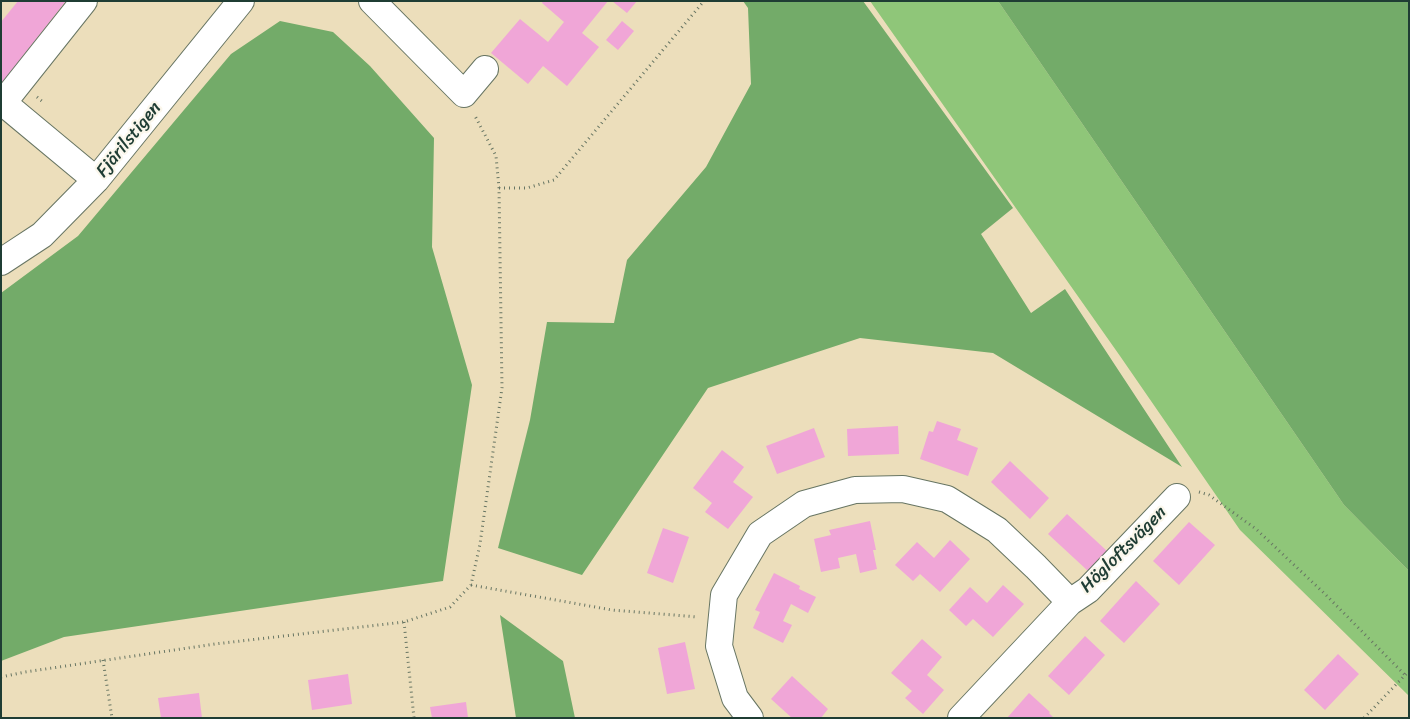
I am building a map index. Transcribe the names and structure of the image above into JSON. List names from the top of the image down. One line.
{"streets":{"street":["Fjärilstigen","Högloftsvägen"]}}
